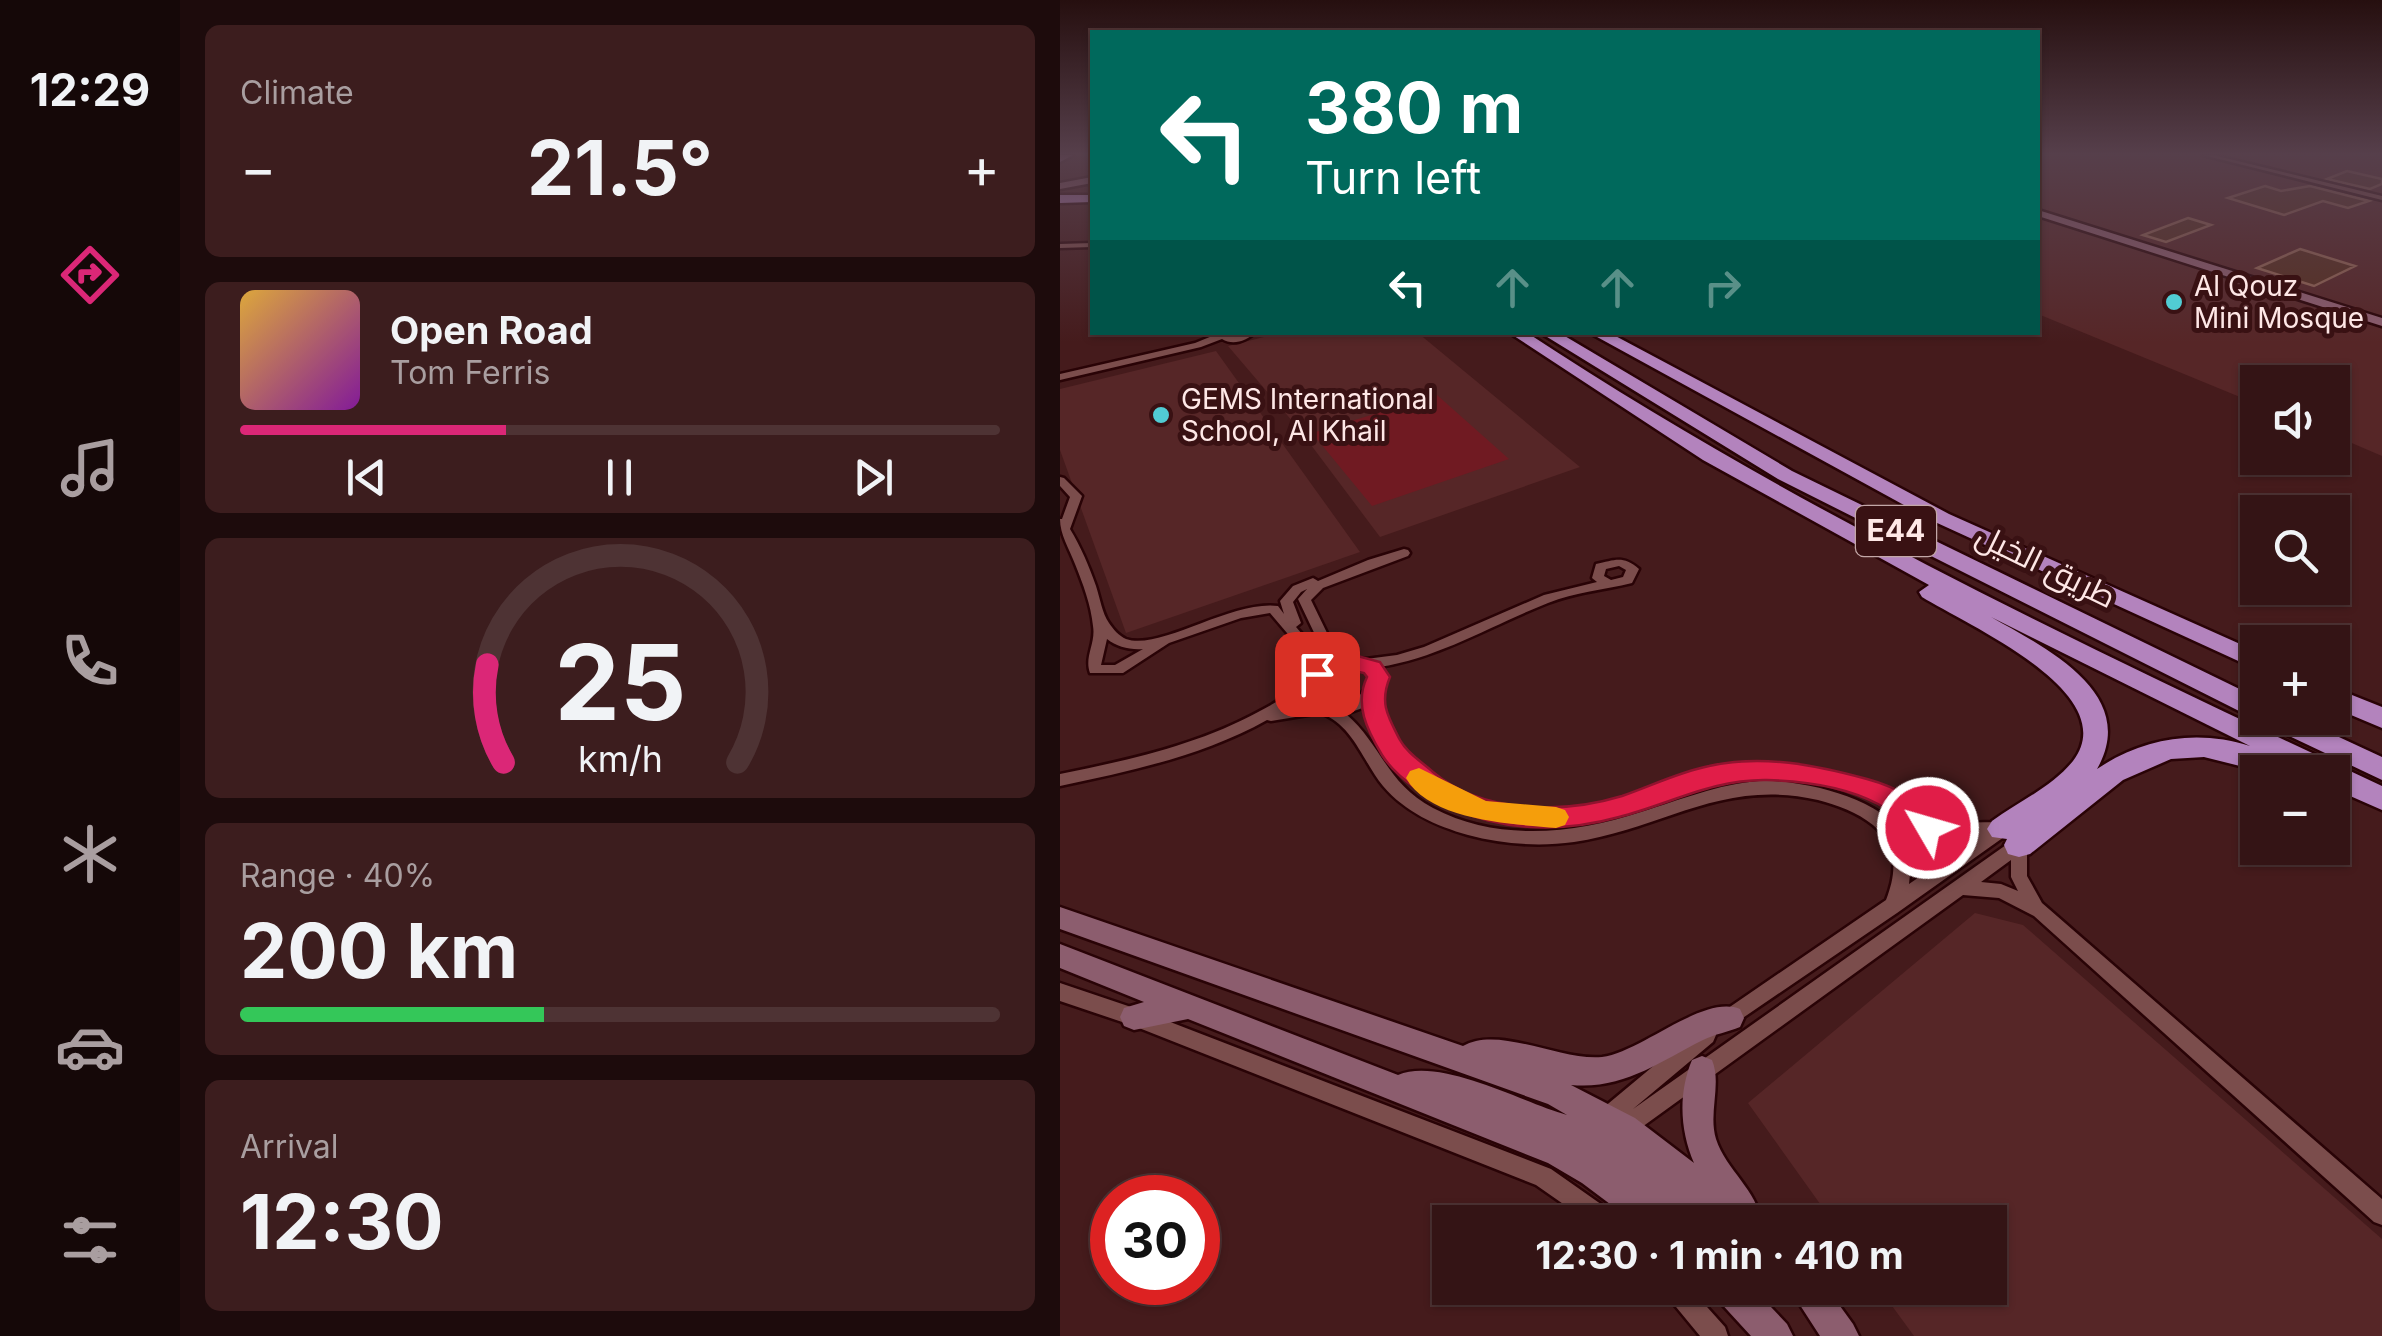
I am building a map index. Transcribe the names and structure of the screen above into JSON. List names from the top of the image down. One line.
{"streets":{"highway":["E44","طريق الخيل"]},"places":["Al Qouz Mini Mosque","GEMS International School, Al Khail"],"page":{"tabs":"12:29","tile":["Climate",["Range · 40%","200 km"],["Arrival","12:30"]],"turn":["380 m","Turn left"],"heat":["−","21.5°","+"],"song":["Open Road","Tom Ferris"],"map_buttons":["+","−"],"limit":"30","trip":"12:30 · 1 min · 410 m","gauge":["25","km/h"]}}
